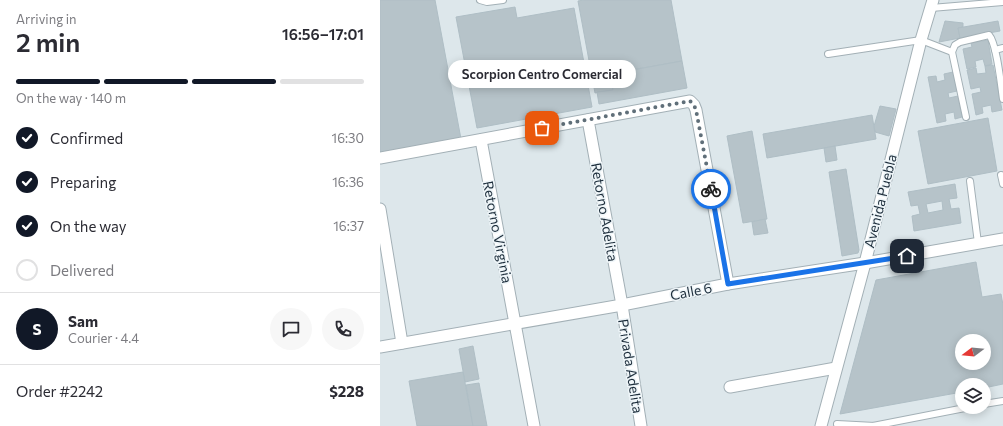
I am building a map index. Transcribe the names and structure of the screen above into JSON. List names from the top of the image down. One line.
{"streets":{"street":["Avenida Puebla","Retorno Adelita","Retorno Virginia","Calle 6","Privada Adelita"]},"crossings":[["Avenida Puebla","Calle 6"],["Retorno Adelita","Calle 6"],["Retorno Adelita","Privada Adelita"],["Retorno Virginia","Calle 6"],["Calle 6","Privada Adelita"]],"places":["Scorpion Centro Comercial"],"north":"left","page":{"heading":["2 min","Arriving in","16:56–17:01"],"panel":["Sam","Courier · 4.4","Order #2242","$228"],"bubble":"Scorpion Centro Comercial","bar":"On the way · 140 m","list":[["Confirmed","16:30"],["Preparing","16:36"],["On the way","16:37"],"Delivered"],"round":"S"}}
